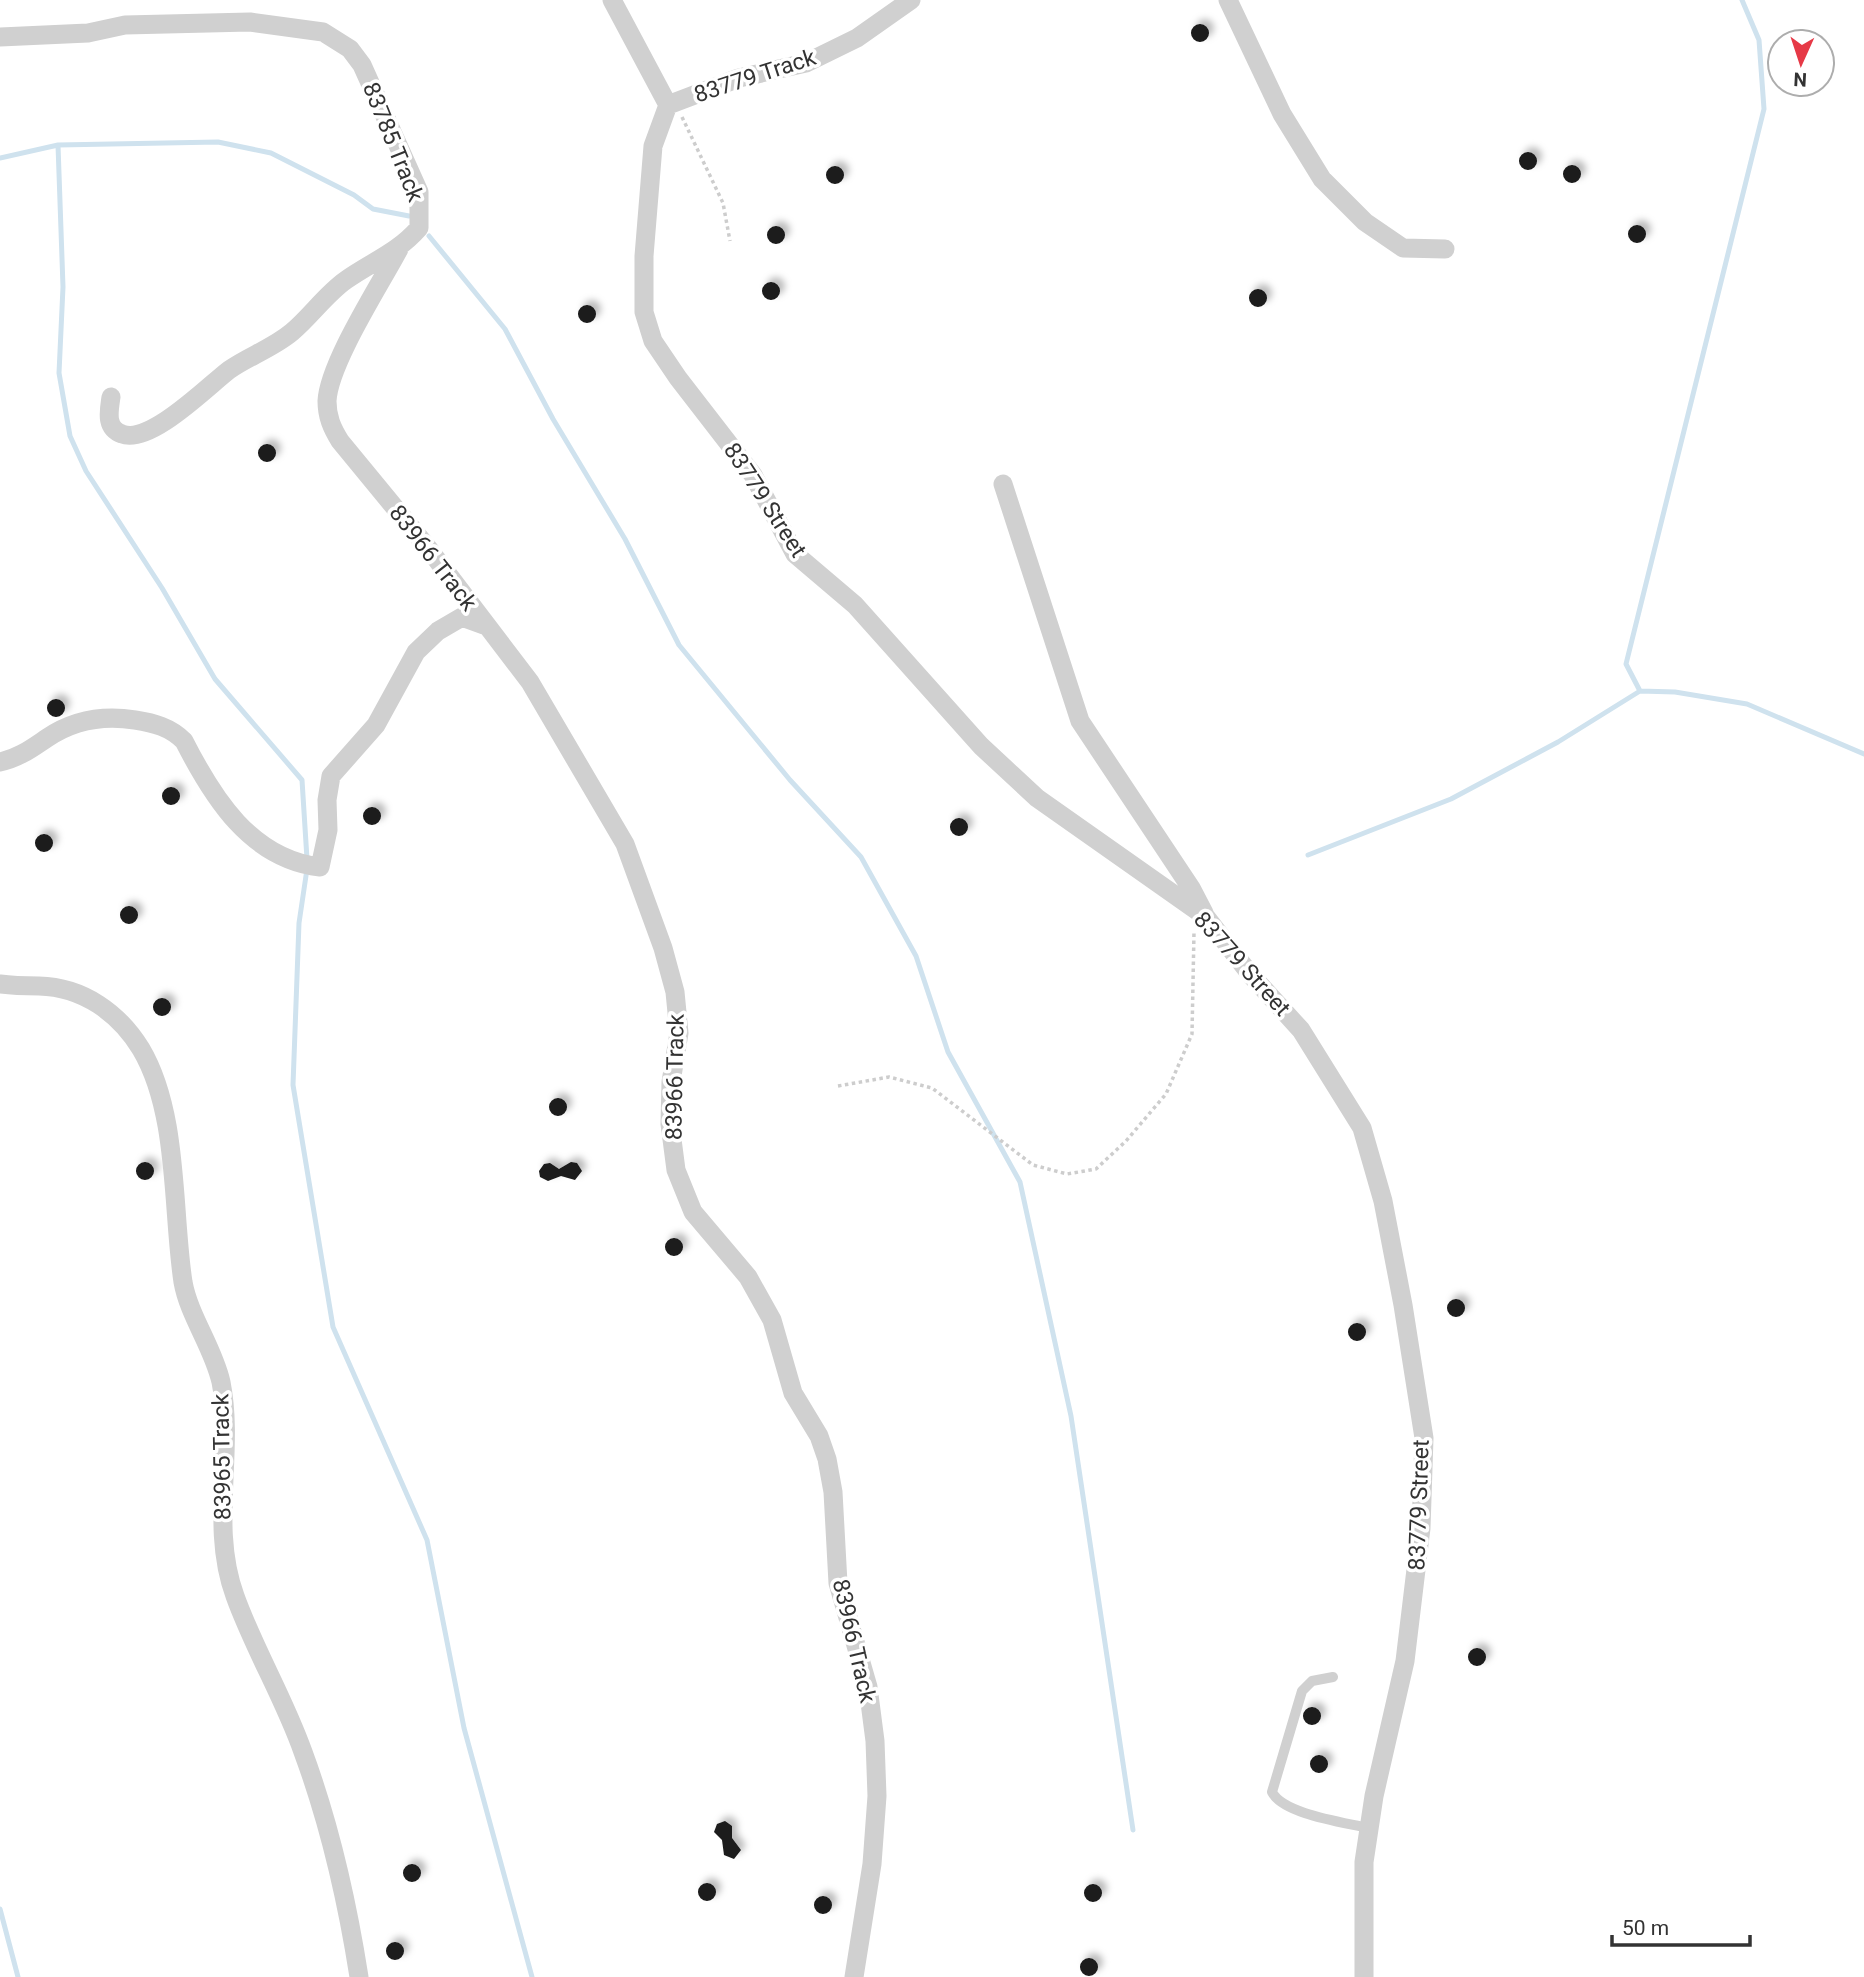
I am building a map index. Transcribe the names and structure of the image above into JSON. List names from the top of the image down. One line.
{"streets":{"street":["83779 Track","83785 Track","83779 Street","83966 Track","83965 Track"]},"crossings":[["83779 Track","83779 Street"],["83785 Track","83966 Track"]],"scale_bar":"50 m","north":"bottom"}
